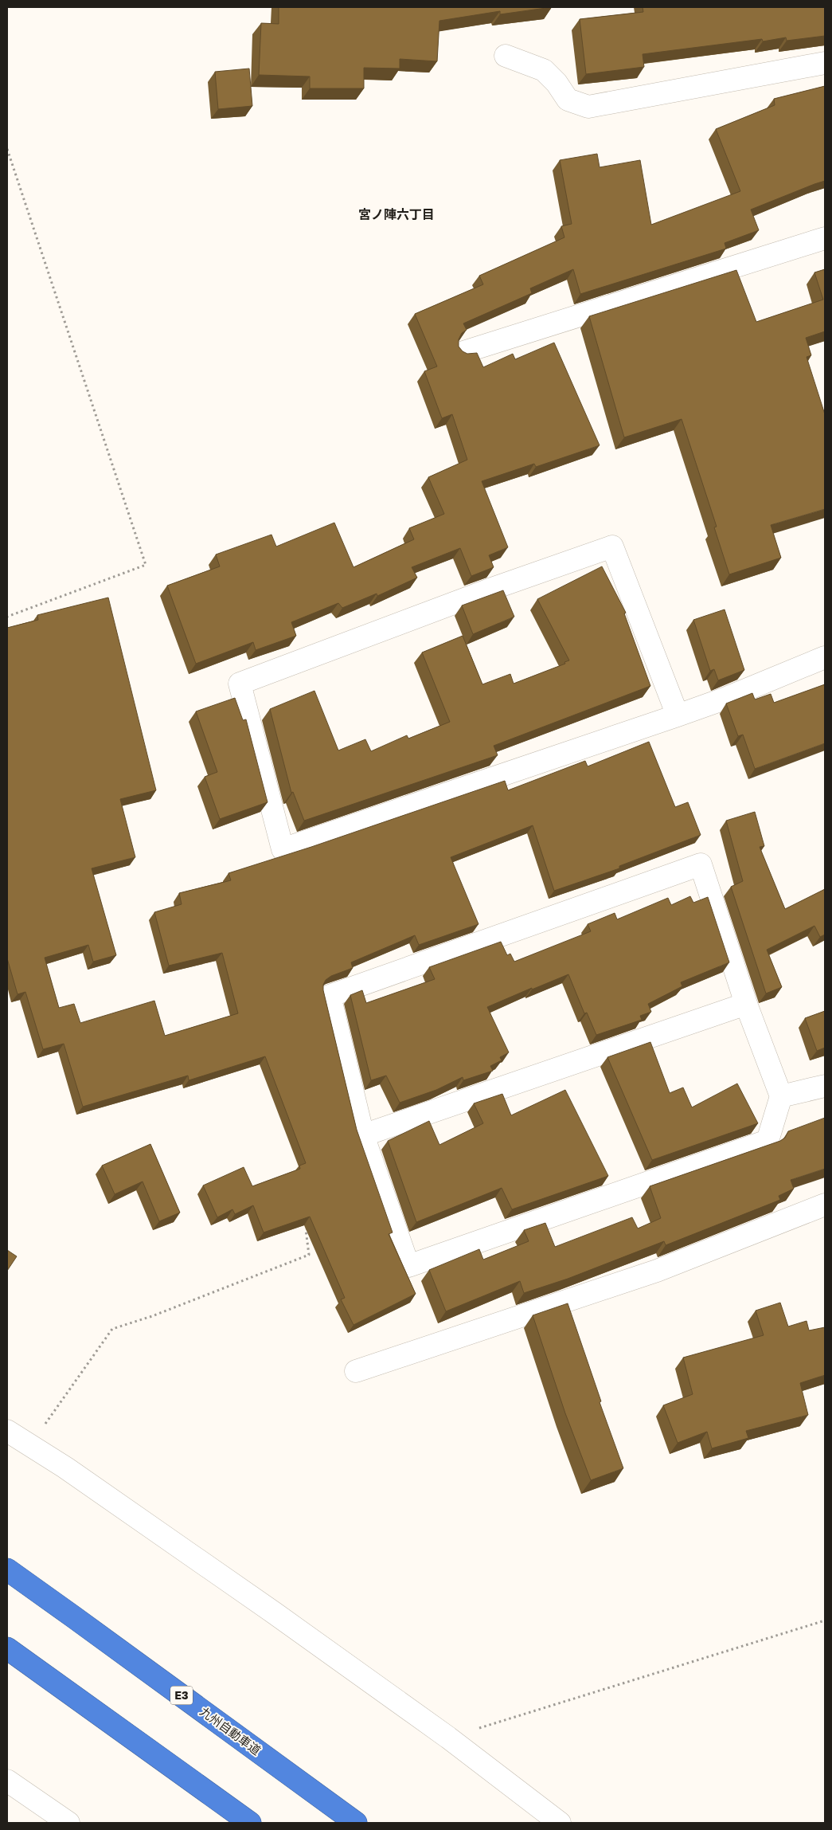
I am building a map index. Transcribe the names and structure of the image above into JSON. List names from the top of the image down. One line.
{"streets":{"highway":["E3","九州自動車道"]},"districts":["宮ノ陣六丁目"]}
